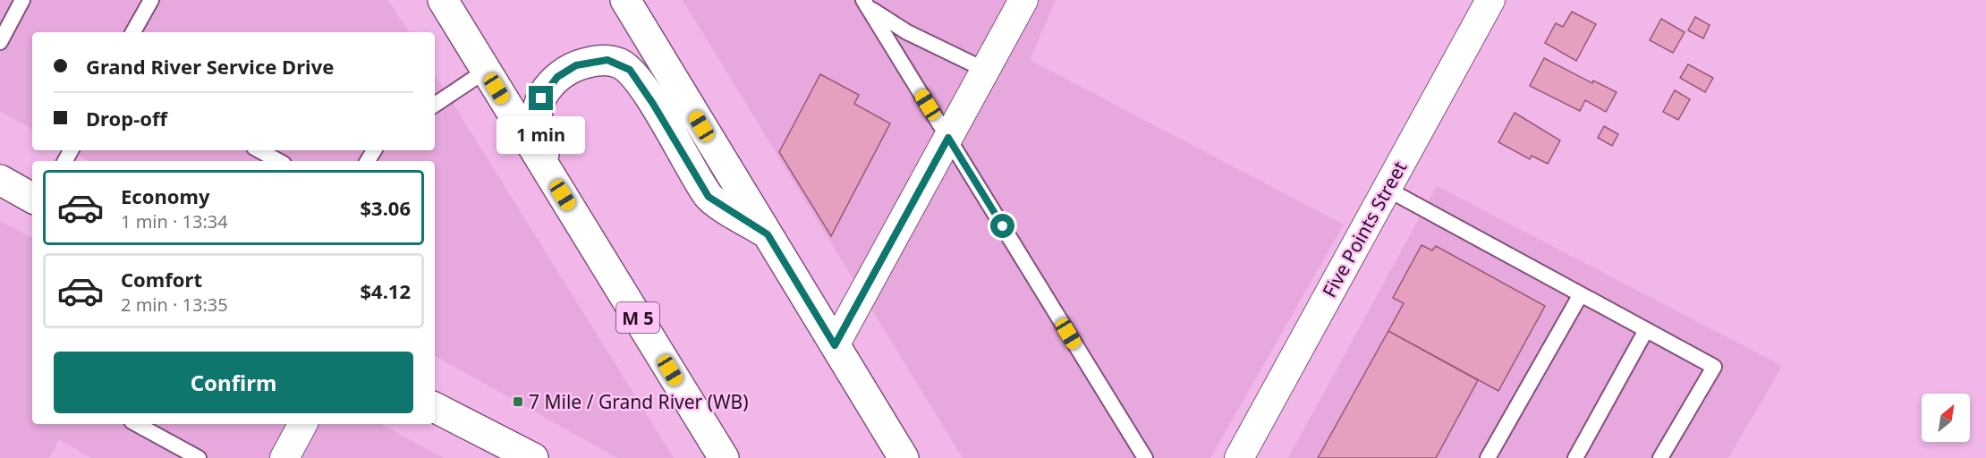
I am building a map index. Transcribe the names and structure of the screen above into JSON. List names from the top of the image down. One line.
{"streets":{"main road":["M 5"],"street":["Five Points Street"]},"places":{"transit":["7 Mile / Grand River (WB)"]},"north":"top right","page":{"banner":["Grand River Service Drive","Drop-off"],"bubble":"1 min","list":[{"name":"Economy","note":"1 min · 13:34","value":"$3.06"},{"name":"Comfort","note":"2 min · 13:35","value":"$4.12"}],"buttons":"Confirm"}}
